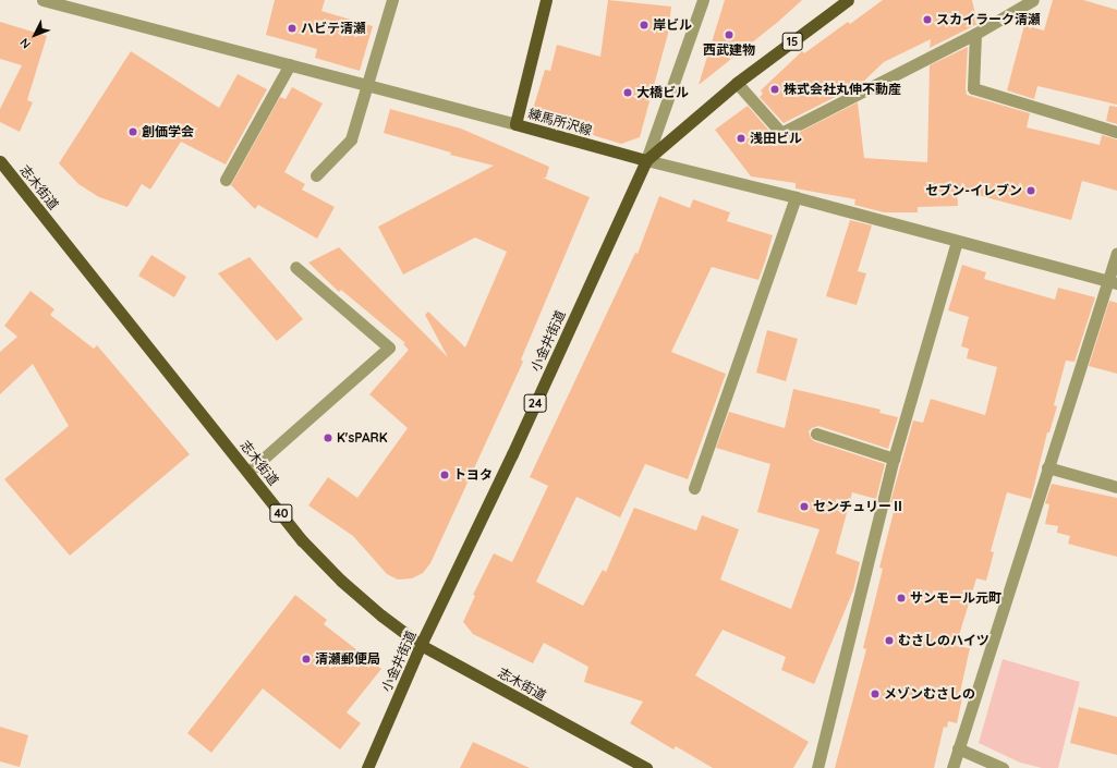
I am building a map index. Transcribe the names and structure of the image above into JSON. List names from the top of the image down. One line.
{"streets":{"main road":["15","練馬所沢線","志木街道","小金井街道","24","40"]},"crossings":[["練馬所沢線","小金井街道"],["志木街道","小金井街道"]],"places":["スカイラーク清瀬","岸ビル","ハビテ清瀬","西武建物","株式会社丸伸不動産","大橋ビル","創価学会","浅田ビル","セブン-イレブン","K'sPARK","トヨタ","センチュリーⅡ","サンモール元町","むさしのハイツ","清瀬郵便局","メゾンむさしの"],"north":"bottom left"}
